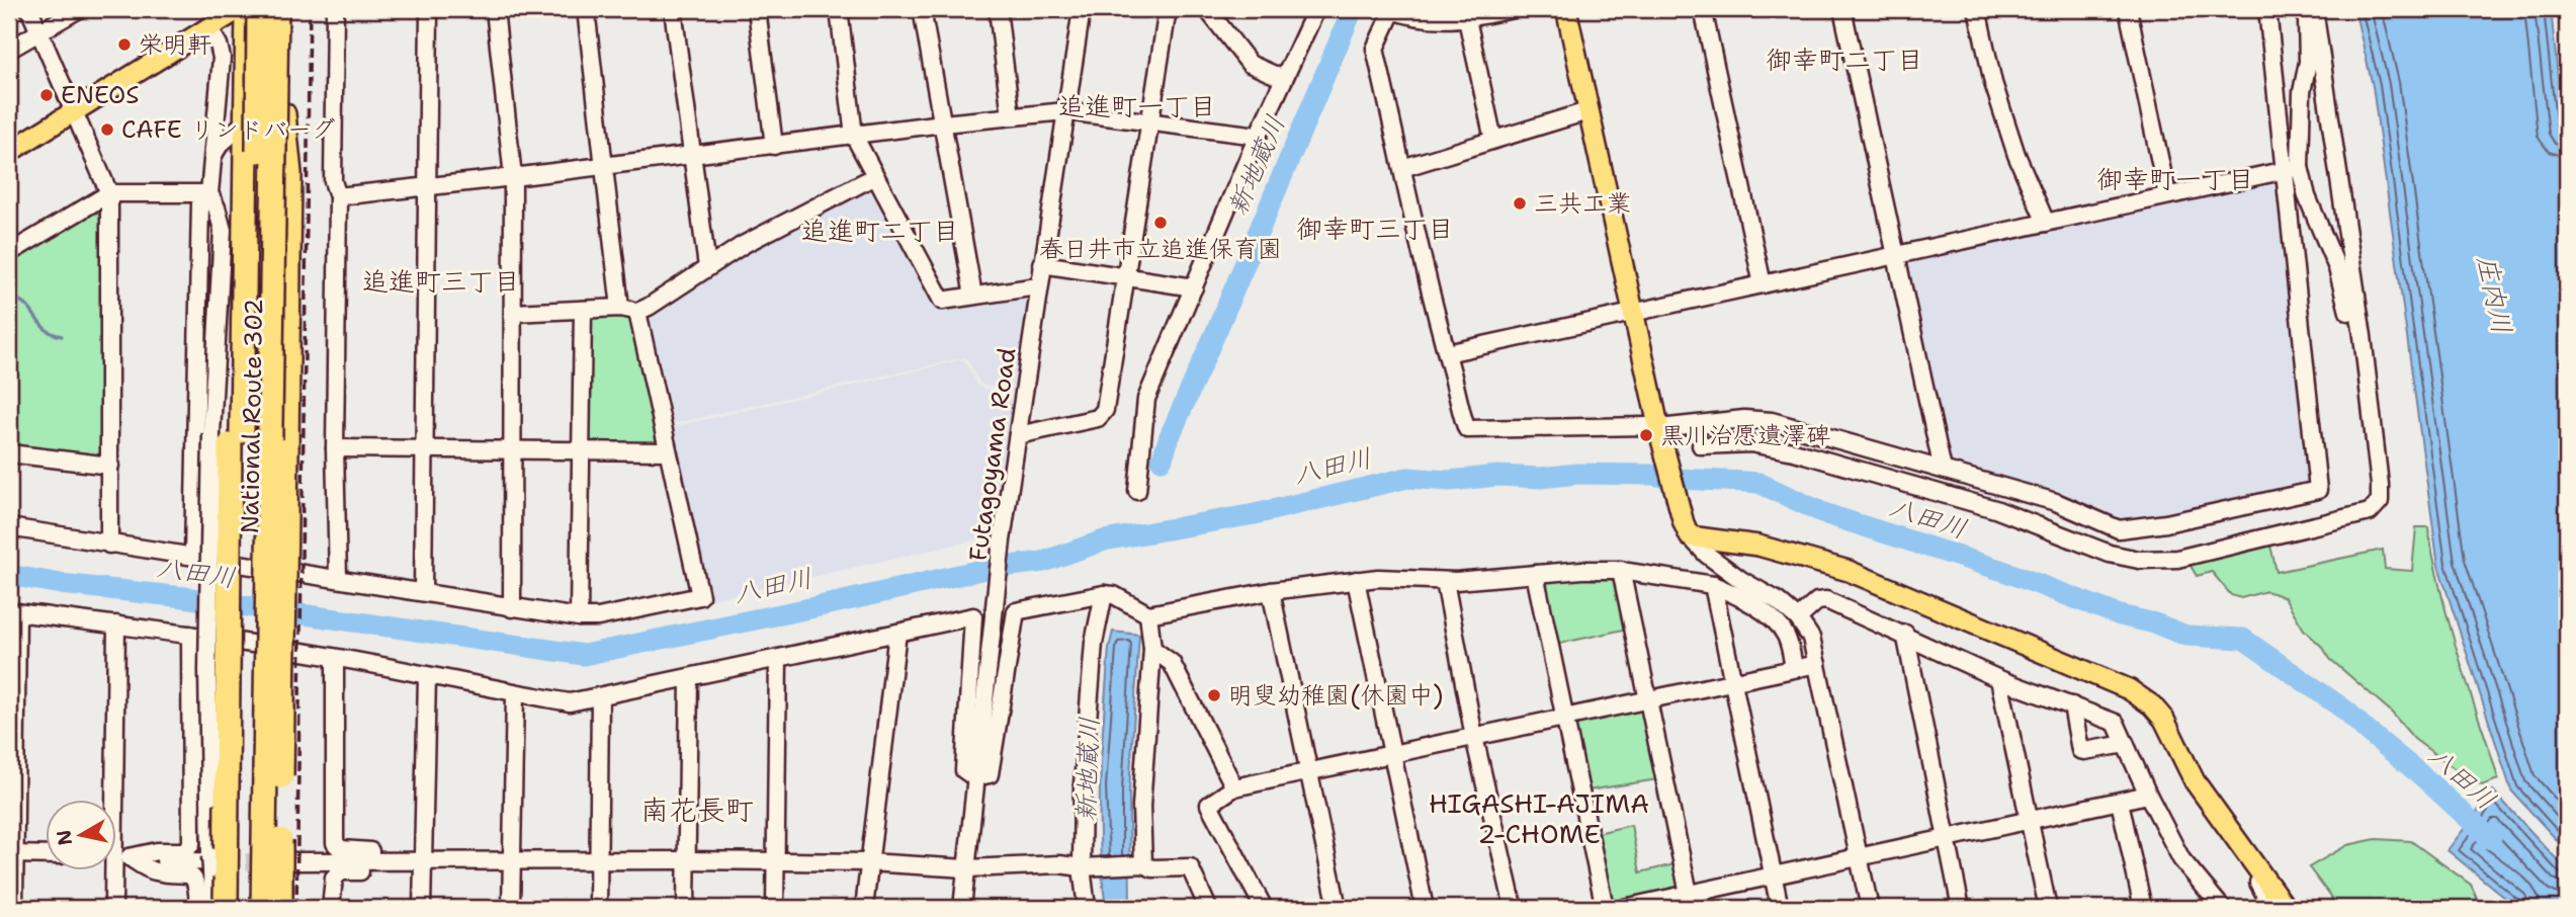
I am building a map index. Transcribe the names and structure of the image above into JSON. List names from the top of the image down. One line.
{"streets":{"highway":["National Route 302"],"street":["Futagoyama Road"]},"districts":["御幸町二丁目","追進町一丁目","御幸町一丁目","御幸町三丁目","追進町二丁目","追進町三丁目","HIGASHI-AJIMA 2-CHOME","南花長町"],"water":["新地蔵川","庄内川","八田川"],"places":["栄明軒","ENEOS","CAFE リンドバーグ","三共工業","春日井市立追進保育園","黒川治愿遺澤碑","明叟幼稚園(休園中)"],"north":"left"}
